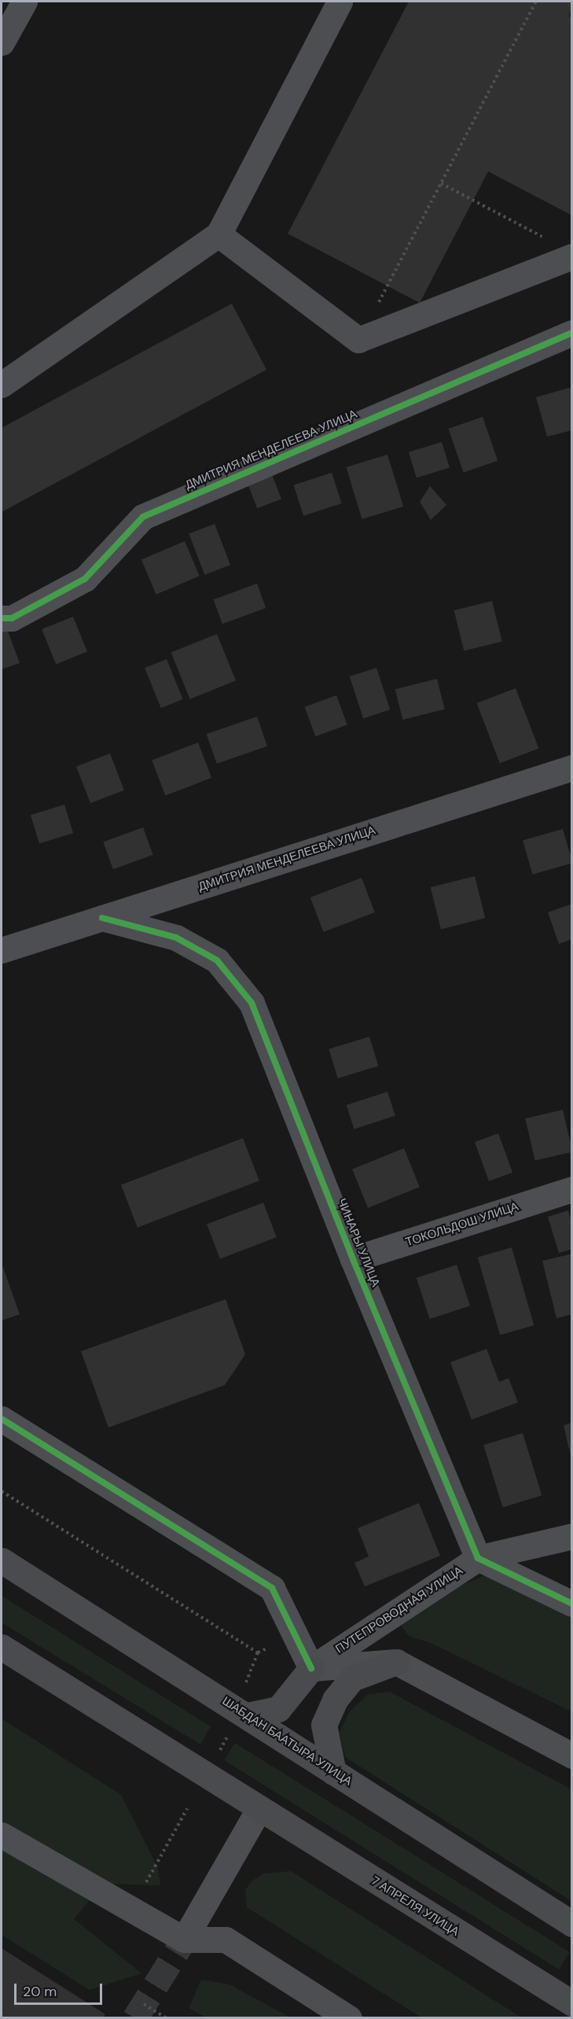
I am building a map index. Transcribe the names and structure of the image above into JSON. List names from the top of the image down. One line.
{"streets":{"main road":["ШАБДАН БААТЫРА УЛИЦА","7 АПРЕЛЯ УЛИЦА"],"street":["ДМИТРИЯ МЕНДЕЛЕЕВА УЛИЦА","ТОКОЛЬДОШ УЛИЦА","ЧИНАРЫ УЛИЦА","ПУТЕПРОВОДНАЯ УЛИЦА"]},"crossings":[["ДМИТРИЯ МЕНДЕЛЕЕВА УЛИЦА","ЧИНАРЫ УЛИЦА"],["ТОКОЛЬДОШ УЛИЦА","ЧИНАРЫ УЛИЦА"],["ЧИНАРЫ УЛИЦА","ПУТЕПРОВОДНАЯ УЛИЦА"]],"scale_bar":"20 m"}
